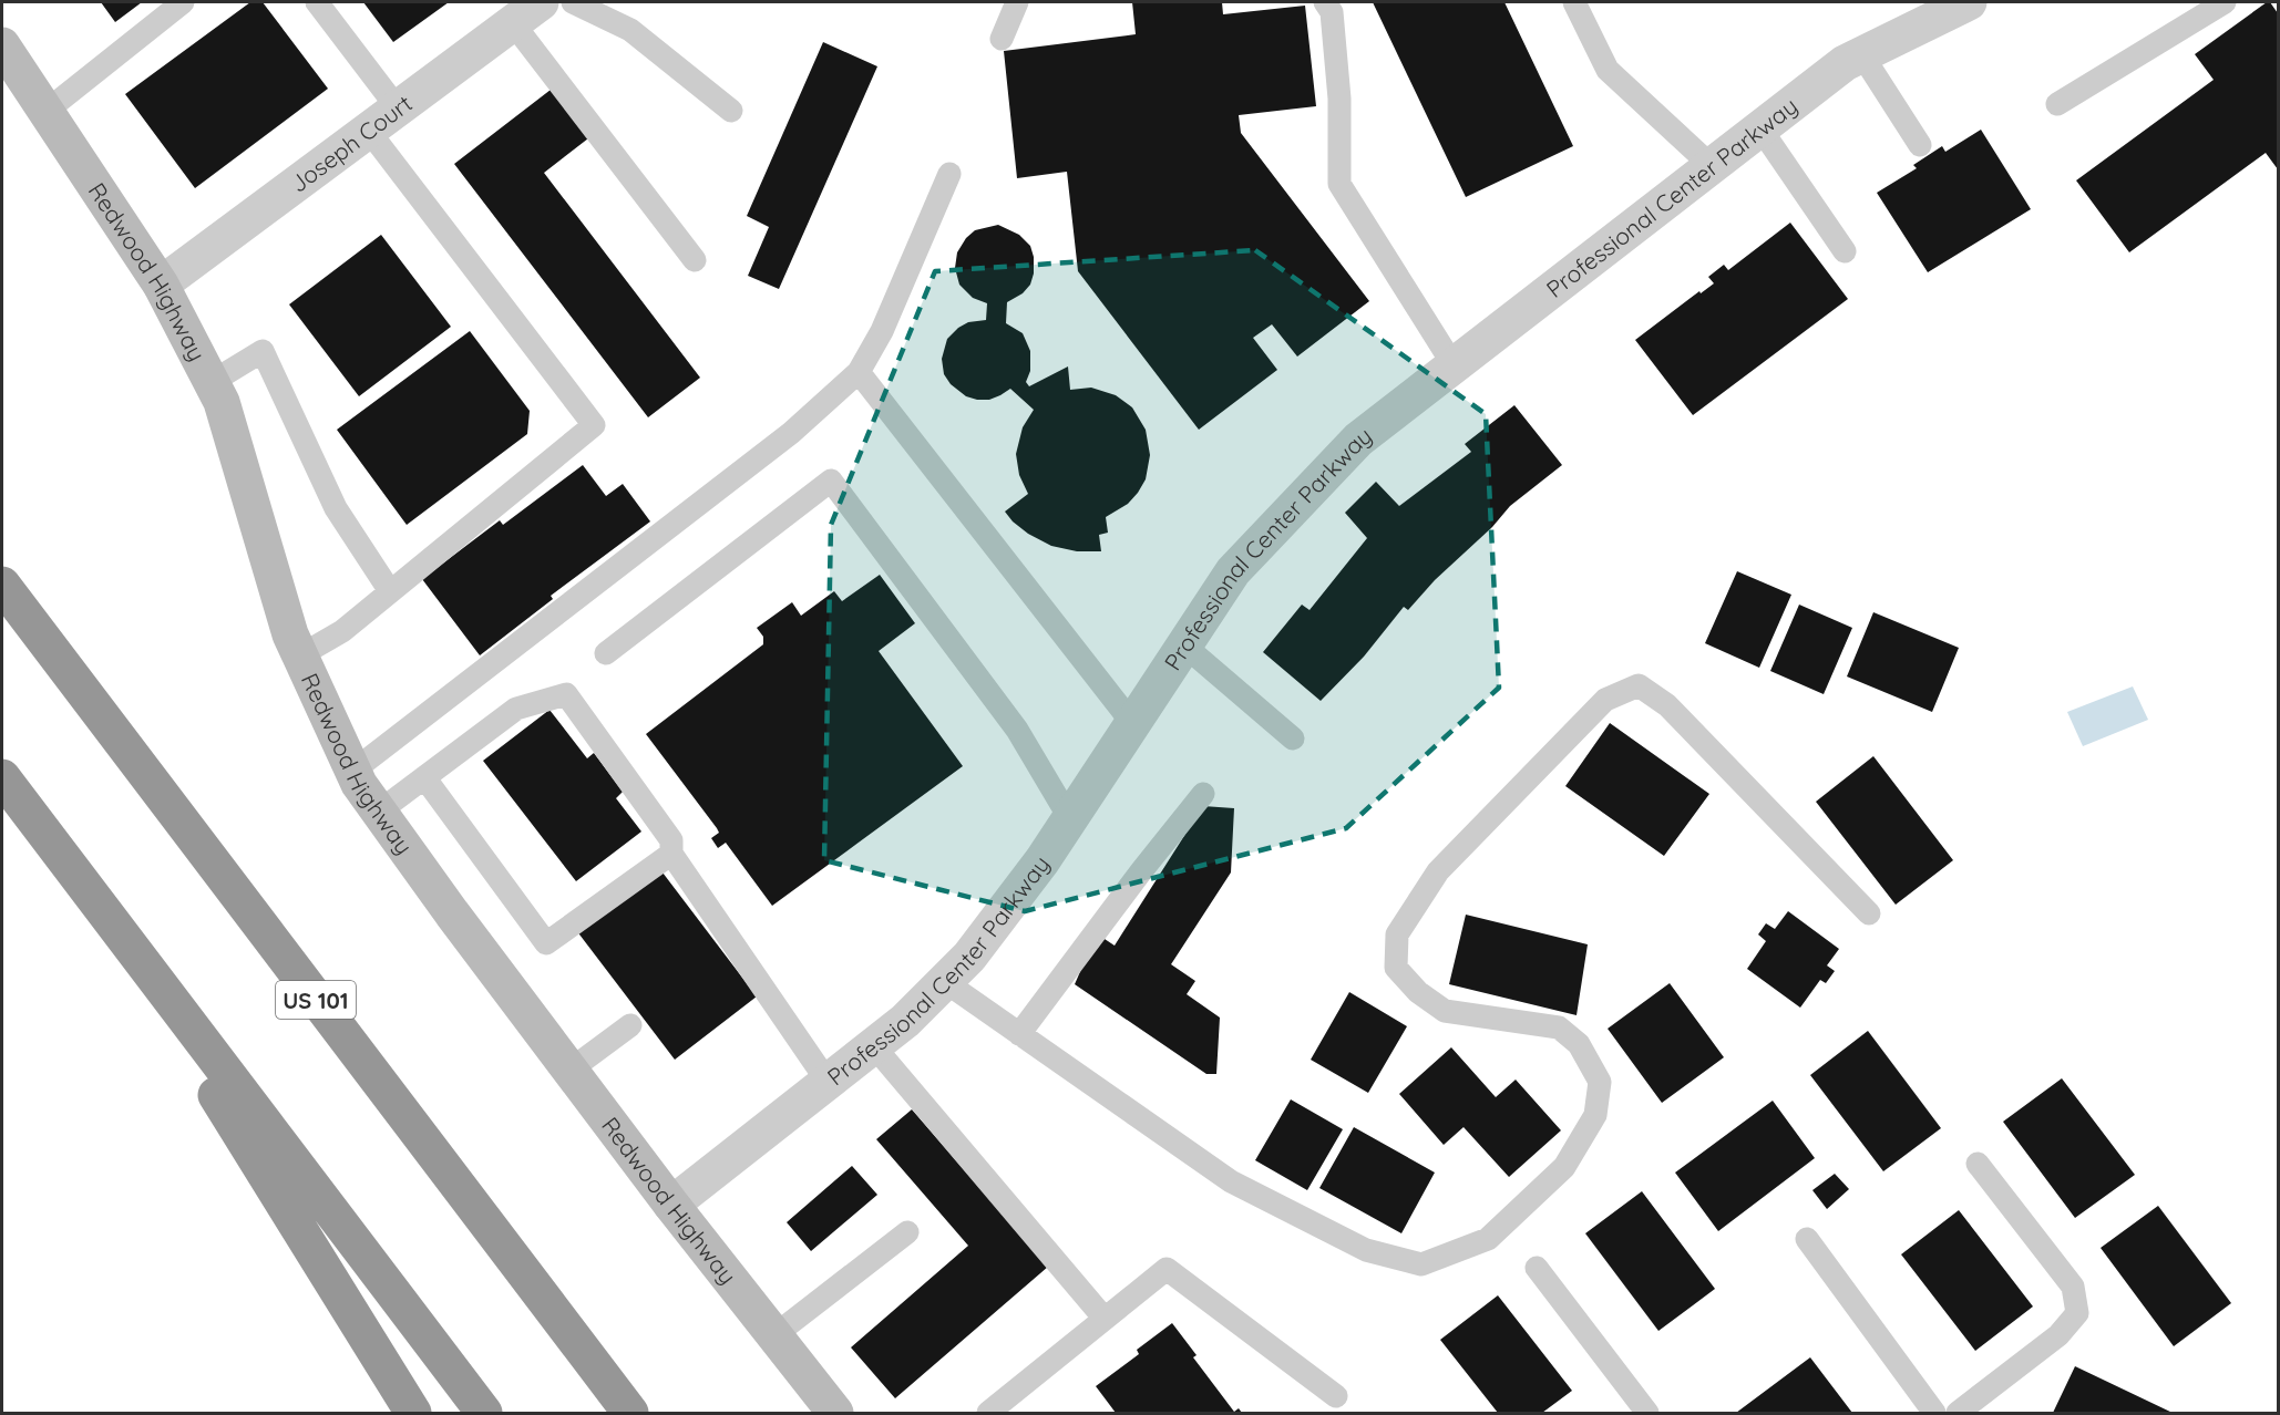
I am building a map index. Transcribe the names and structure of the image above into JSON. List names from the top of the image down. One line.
{"streets":{"highway":["US 101"],"street":["Joseph Court","Professional Center Parkway","Redwood Highway"]},"crossings":[["Joseph Court","Redwood Highway"],["Professional Center Parkway","Redwood Highway"]]}
